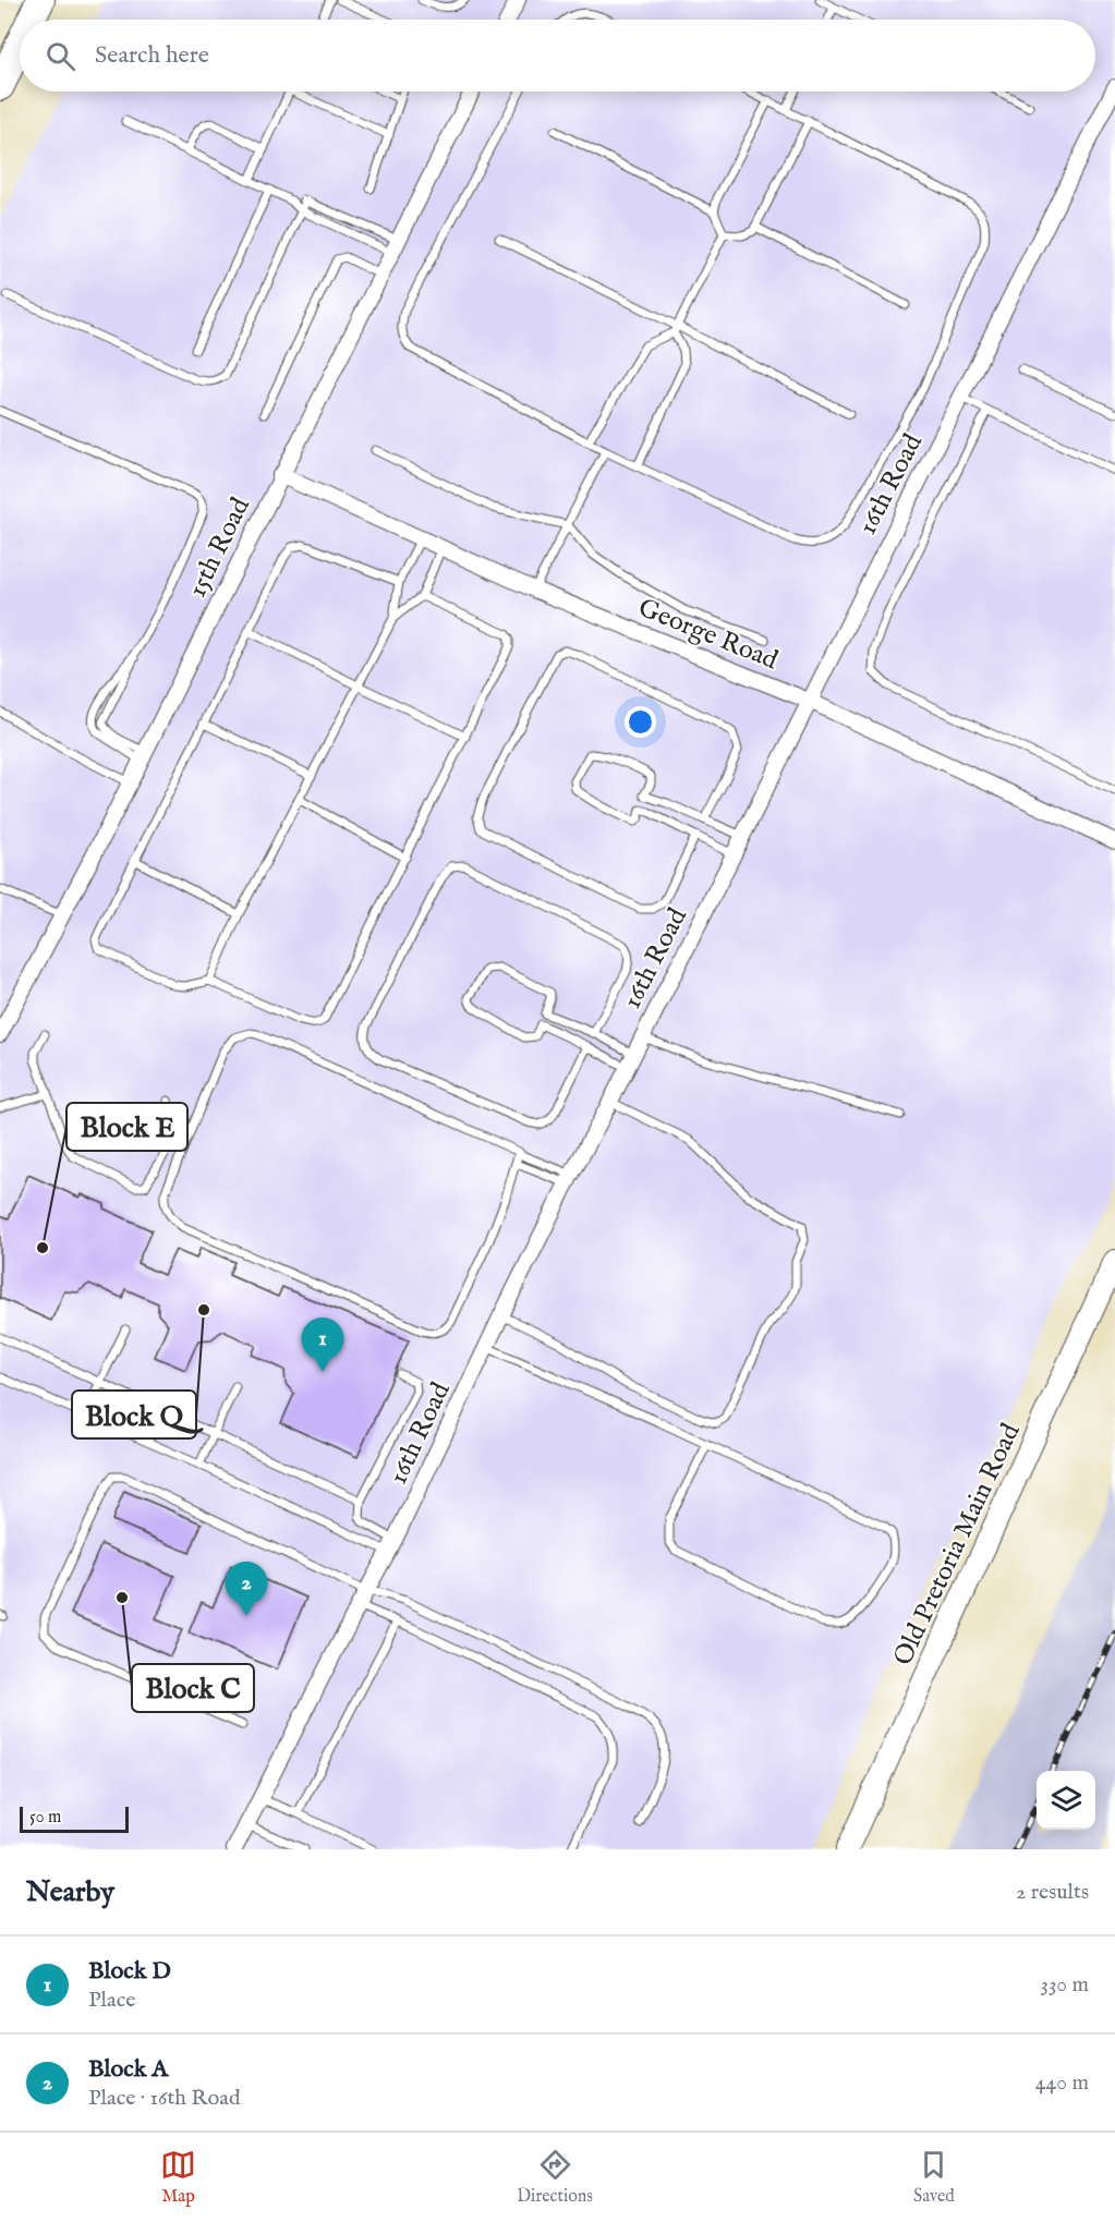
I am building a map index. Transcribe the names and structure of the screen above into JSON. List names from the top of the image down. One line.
{"streets":{"main road":["Old Pretoria Main Road"],"street":["16th Road","15th Road","George Road"]},"crossings":[["16th Road","George Road"],["15th Road","George Road"]],"places":["Block E","Block Q","Block C"],"scale_bar":"50 m","page":{"search":"Search here","pins":["1","2"],"scale":"50 m","heading":["Nearby","2 results"],"list":[{"mark":"1","name":"Block D","note":"Place","value":"330 m"},{"mark":"2","name":"Block A","note":"Place · 16th Road","value":"440 m"}],"nav":["Map","Directions","Saved"]}}
